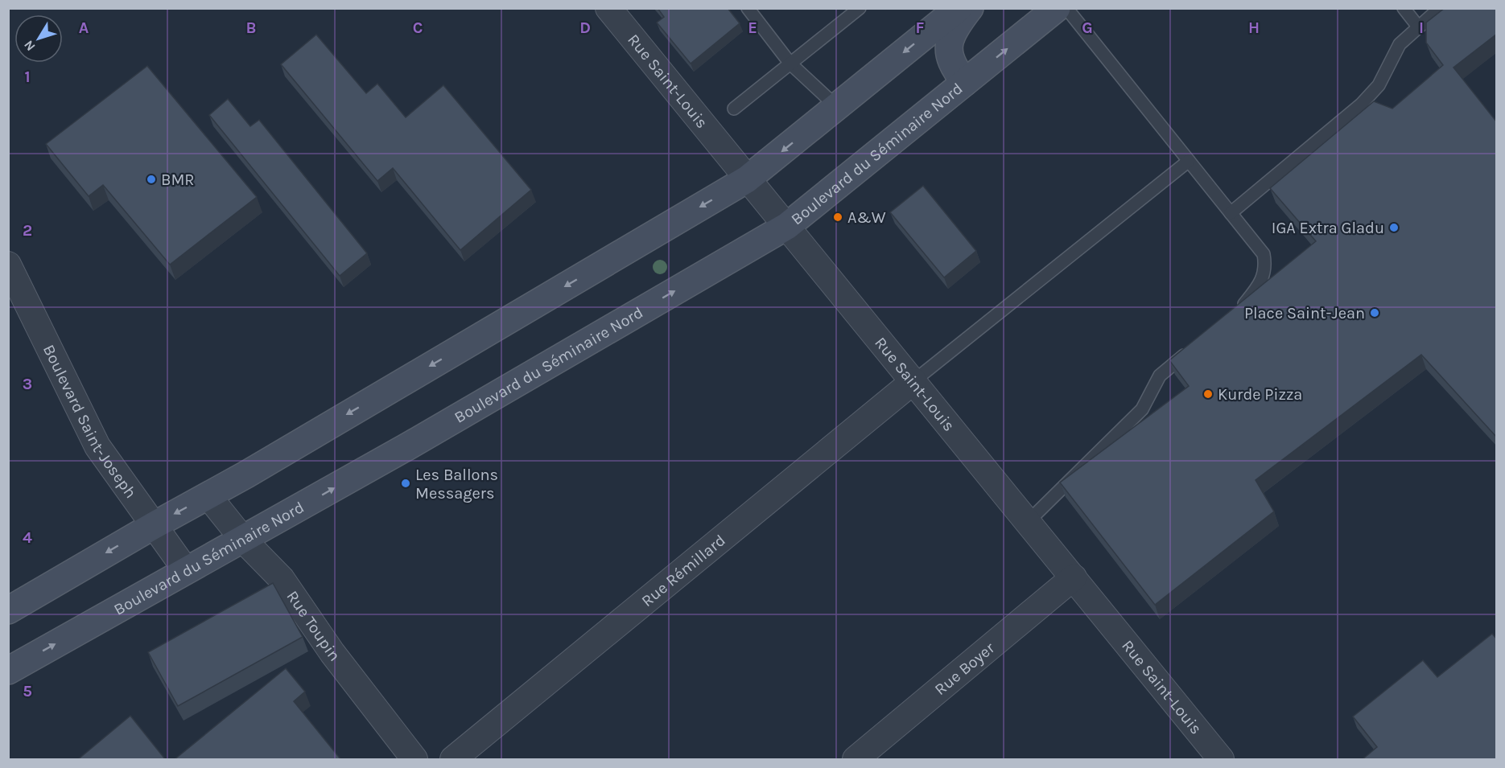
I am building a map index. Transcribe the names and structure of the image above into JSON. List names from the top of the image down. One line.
{"streets":{"main road":["Boulevard du Séminaire Nord"],"street":["Rue Saint-Louis","Boulevard Saint-Joseph","Rue Rémillard","Rue Toupin","Rue Boyer"]},"crossings":[["Rue Saint-Louis","Boulevard du Séminaire Nord"],["Rue Saint-Louis","Rue Rémillard"],["Rue Saint-Louis","Rue Boyer"],["Boulevard du Séminaire Nord","Boulevard Saint-Joseph"],["Boulevard du Séminaire Nord","Rue Toupin"]],"places":["BMR","A&W","IGA Extra Gladu","Place Saint-Jean","Kurde Pizza","Les Ballons Messagers"],"north":"bottom left","grid":{"columns":["A","B","C","D","E","F","G","H","I"],"rows":["1","2","3","4","5"]}}
